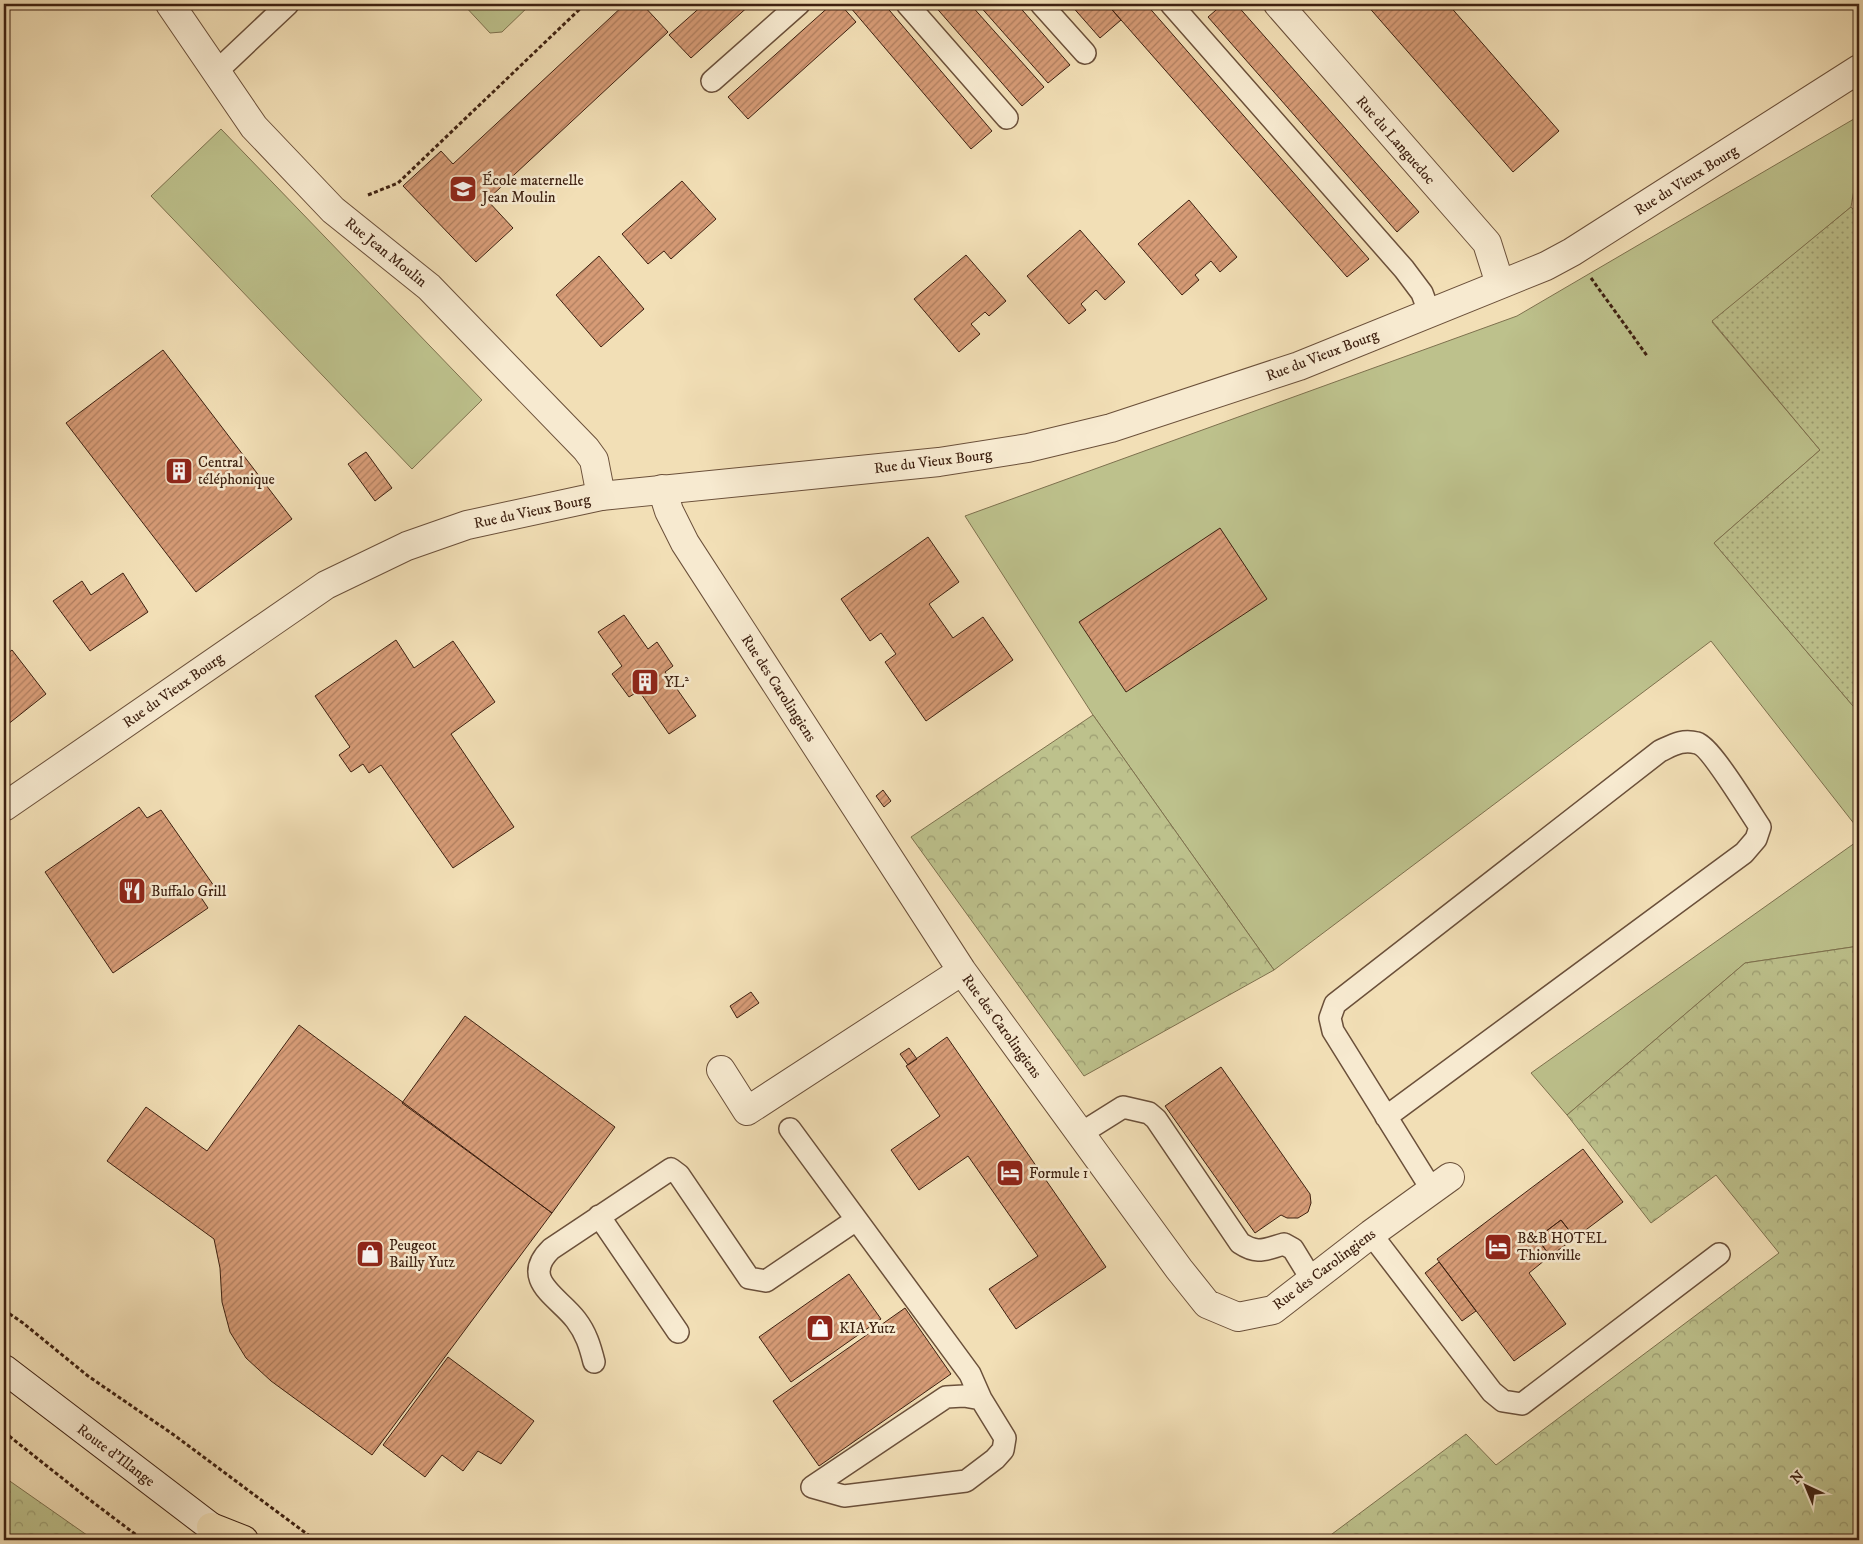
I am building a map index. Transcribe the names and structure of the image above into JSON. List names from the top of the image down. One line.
{"streets":{"street":["Rue du Languedoc","Rue du Vieux Bourg","Rue Jean Moulin","Rue des Carolingiens","Route d'Illange"]},"crossings":[["Rue du Languedoc","Rue du Vieux Bourg"],["Rue du Vieux Bourg","Rue Jean Moulin"],["Rue du Vieux Bourg","Rue des Carolingiens"]],"places":{"school or university":["École maternelle Jean Moulin"],"building":["Central téléphonique","YL²"],"restaurant":["Buffalo Grill"],"hotel":["Formule 1","B&B HOTEL Thionville"],"shop":["Peugeot Bailly Yutz","KIA Yutz"]},"north":"top left"}
